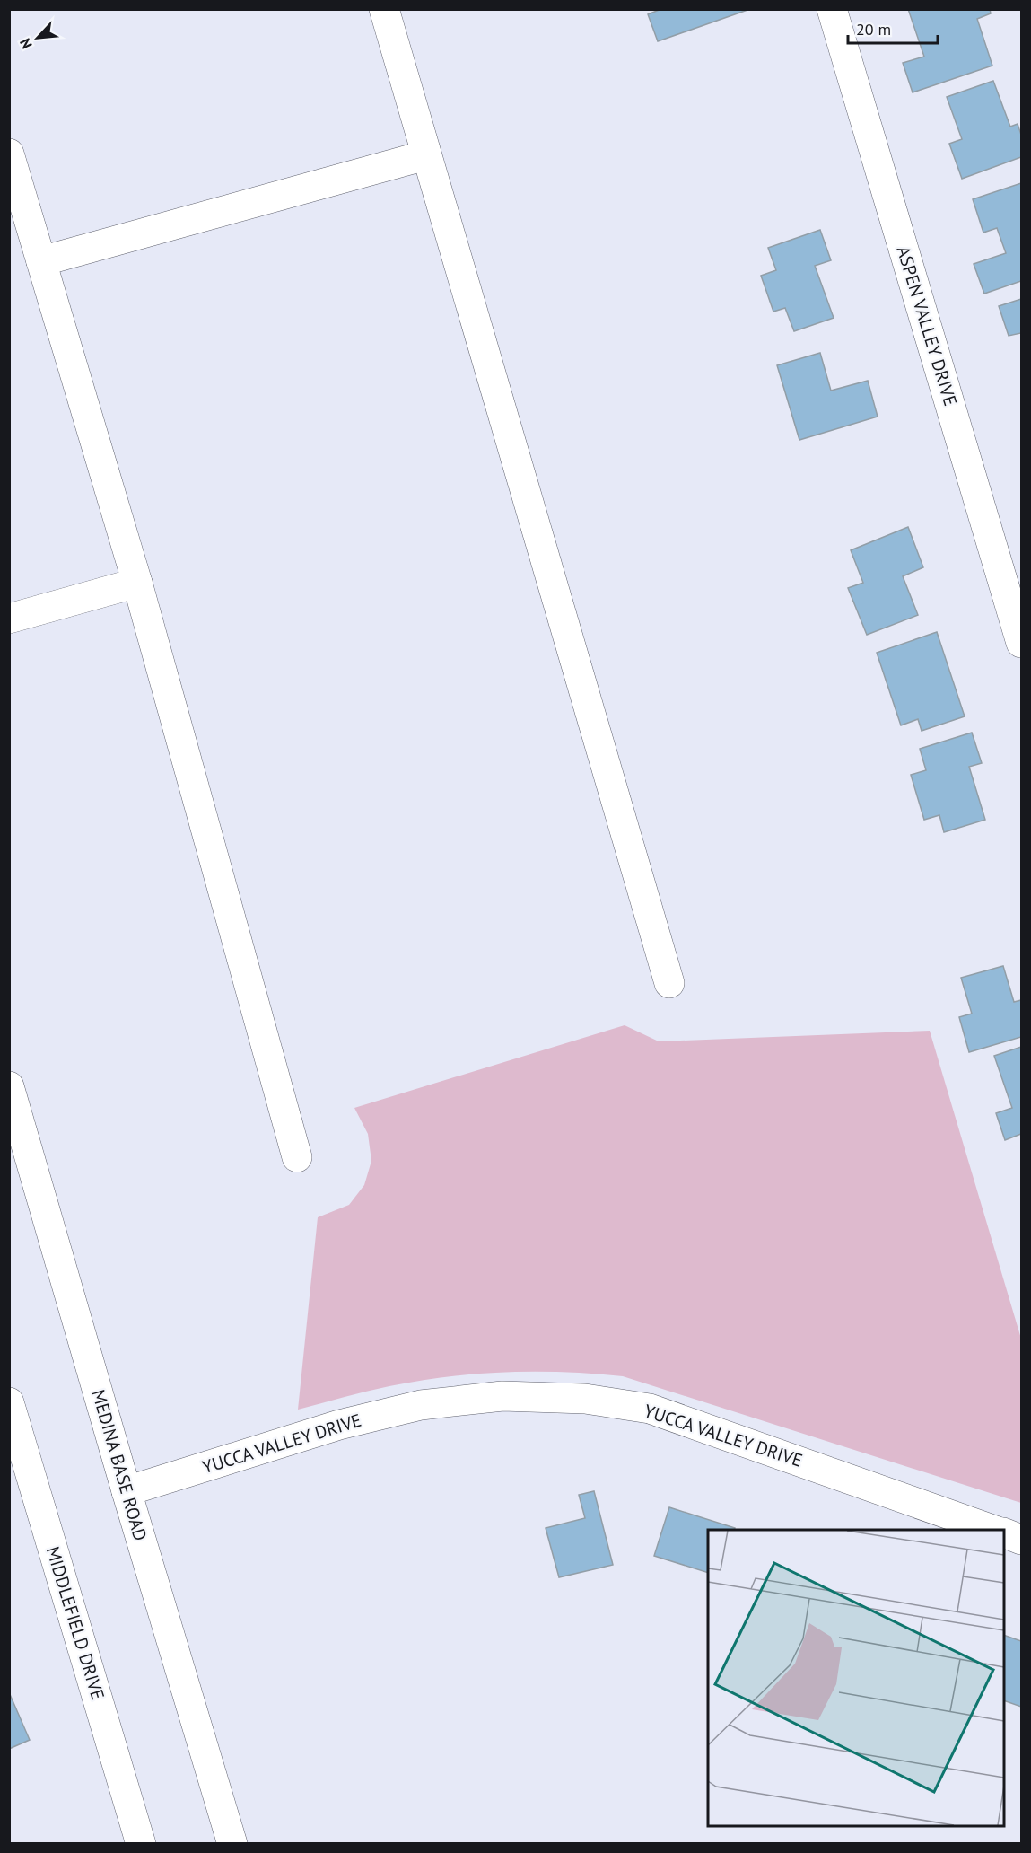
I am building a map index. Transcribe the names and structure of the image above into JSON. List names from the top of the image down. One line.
{"streets":{"street":["ASPEN VALLEY DRIVE","YUCCA VALLEY DRIVE","MEDINA BASE ROAD","MIDDLEFIELD DRIVE"]},"crossings":[["YUCCA VALLEY DRIVE","MEDINA BASE ROAD"]],"scale_bar":"20 m","north":"bottom left"}
